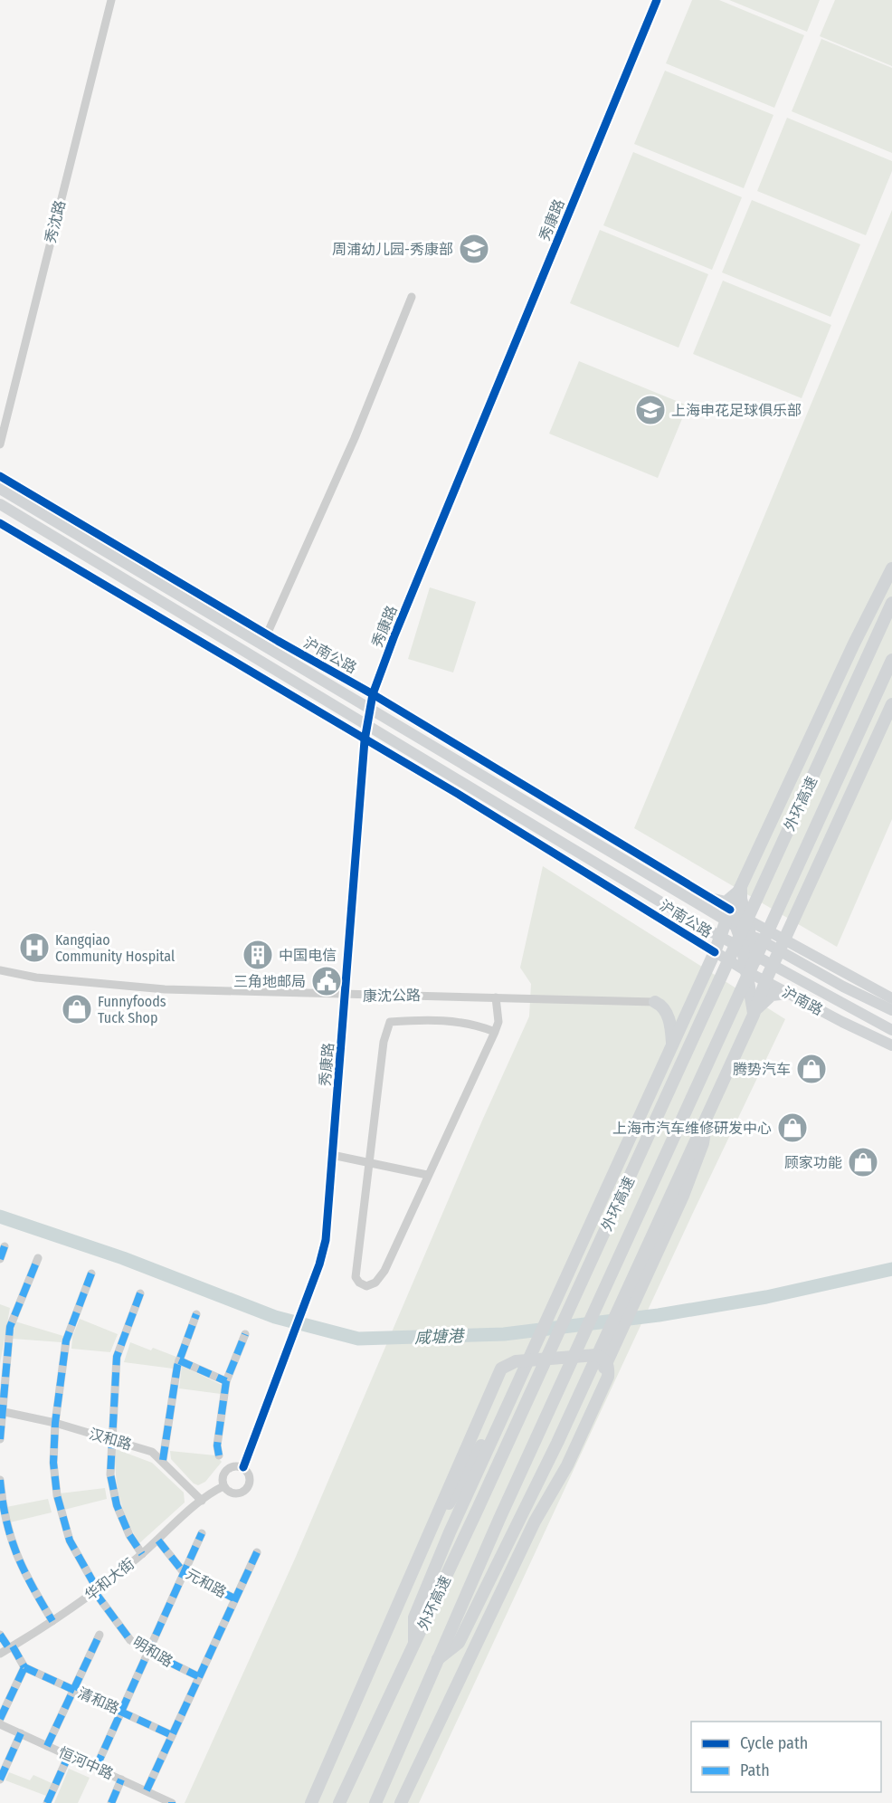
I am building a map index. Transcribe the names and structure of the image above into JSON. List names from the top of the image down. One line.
{"streets":{"highway":["外环高速"],"main road":["沪南公路","沪南路"],"street":["秀康路","秀沈路","康沈公路","汉和路","华和大街","元和路","明和路","清和路","恒河中路"]},"crossings":[["秀康路","沪南公路"],["秀康路","康沈公路"],["秀康路","华和大街"],["沪南公路","沪南路"],["汉和路","华和大街"],["汉和路","明和路"],["华和大街","元和路"],["华和大街","明和路"]],"water":["咸塘港"],"places":{"school or university":["周浦幼儿园-秀康部","上海申花足球俱乐部"],"hospital":["Kangqiao Community Hospital"],"building":["中国电信"],"public building":["三角地邮局"],"shop":["Funnyfoods Tuck Shop","腾势汽车","上海市汽车维修研发中心","顾家功能"]},"legend":["Cycle path","Path"]}
